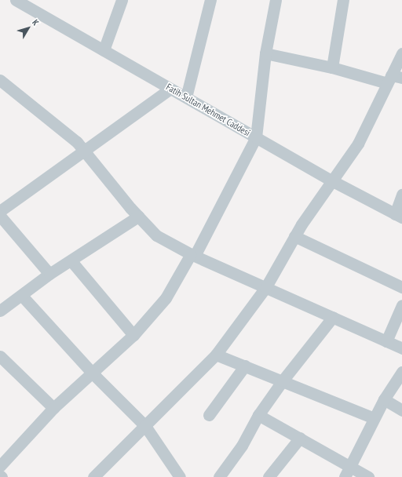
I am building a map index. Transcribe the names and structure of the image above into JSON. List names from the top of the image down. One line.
{"streets":{"street":["Fatih Sultan Mehmet Caddesi"]},"north":"top right"}
